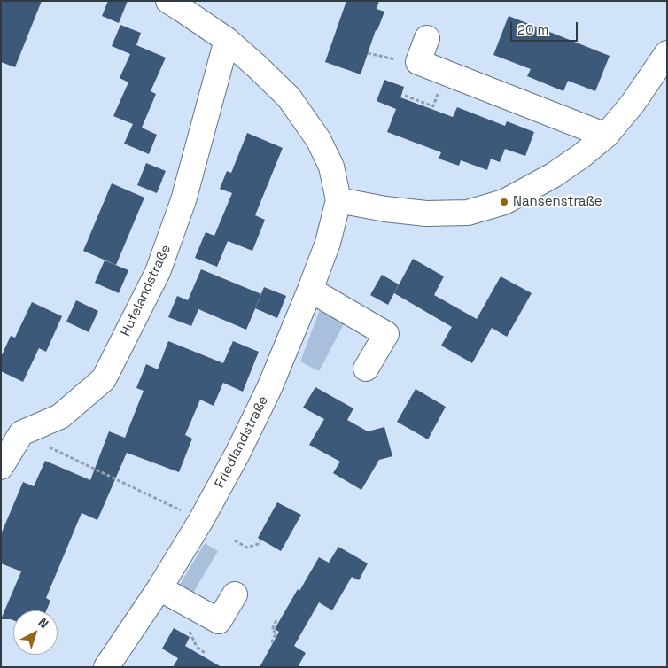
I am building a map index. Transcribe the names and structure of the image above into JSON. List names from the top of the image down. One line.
{"streets":{"street":["Hufelandstraße","Friedlandstraße"]},"crossings":[["Hufelandstraße","Friedlandstraße"]],"places":["Nansenstraße"],"scale_bar":"20 m","north":"top right"}
